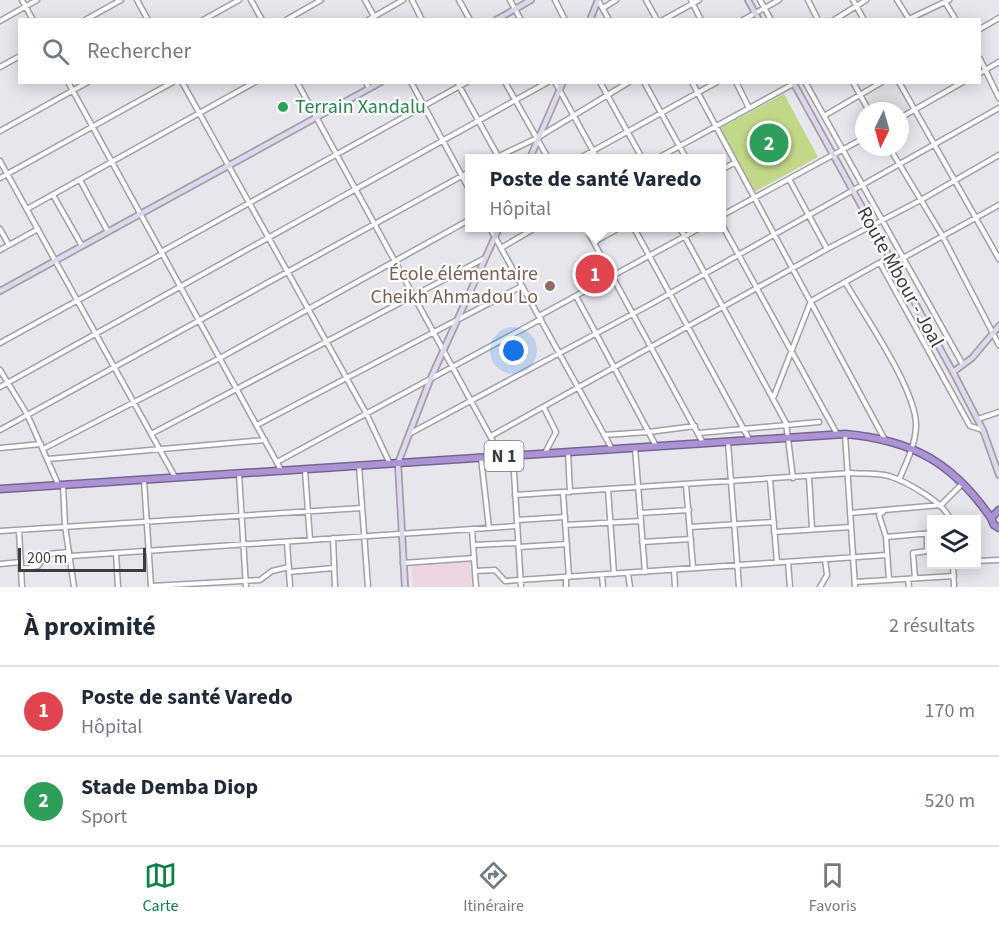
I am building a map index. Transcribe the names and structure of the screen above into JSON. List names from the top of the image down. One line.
{"streets":{"highway":["N 1"],"main road":["Route Mbour - Joal"]},"places":["Terrain Xandalu","École élémentaire Cheikh Ahmadou Lo"],"scale_bar":"200 m","north":"bottom","page":{"search":"Rechercher","pins":["2","1"],"popup":["Poste de santé Varedo","Hôpital"],"scale":"200 m","heading":["À proximité","2 résultats"],"list":[{"mark":"1","name":"Poste de santé Varedo","note":"Hôpital","value":"170 m"},{"mark":"2","name":"Stade Demba Diop","note":"Sport","value":"520 m"}],"nav":["Carte","Itinéraire","Favoris"]}}
